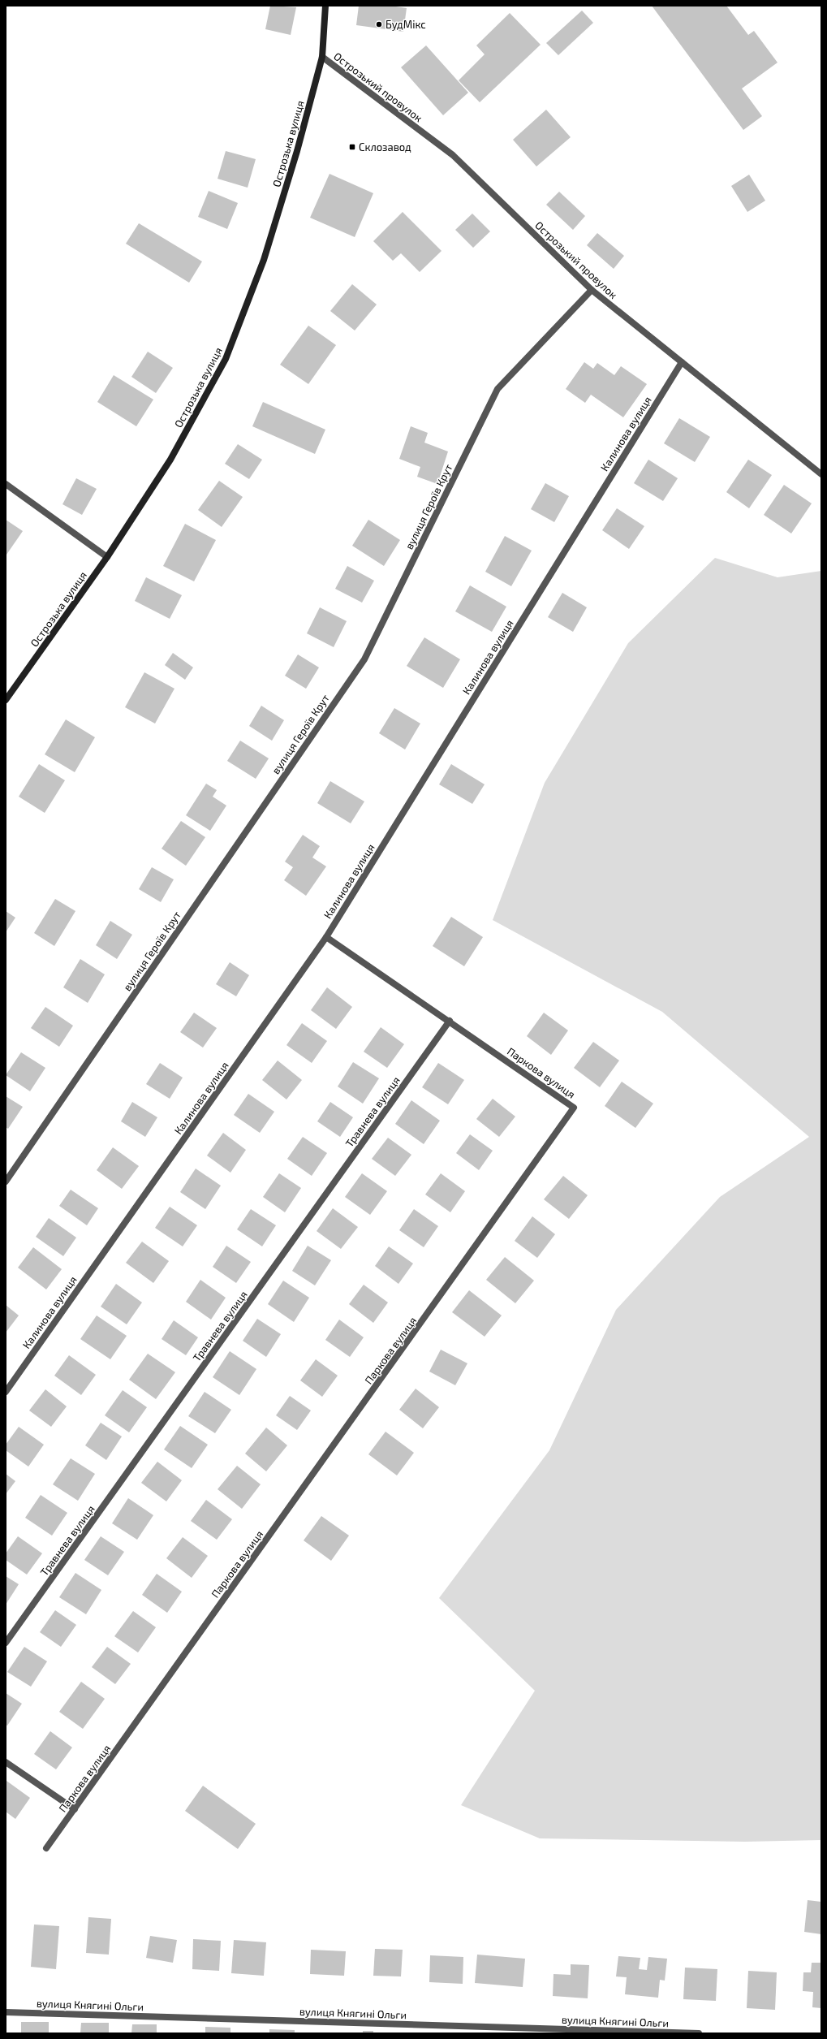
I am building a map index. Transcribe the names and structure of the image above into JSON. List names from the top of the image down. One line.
{"streets":{"main road":["Острозька вулиця"],"street":["Острозький провулок","Калинова вулиця","вулиця Героїв Крут","Паркова вулиця","Травнева вулиця","вулиця Княгині Ольги"]},"crossings":[["Острозький провулок","Острозька вулиця"],["Острозький провулок","Калинова вулиця"],["Острозький провулок","вулиця Героїв Крут"],["Калинова вулиця","Паркова вулиця"],["Паркова вулиця","Травнева вулиця"]],"places":{"other":["БудМікс"],"transit":["Склозавод"]}}
